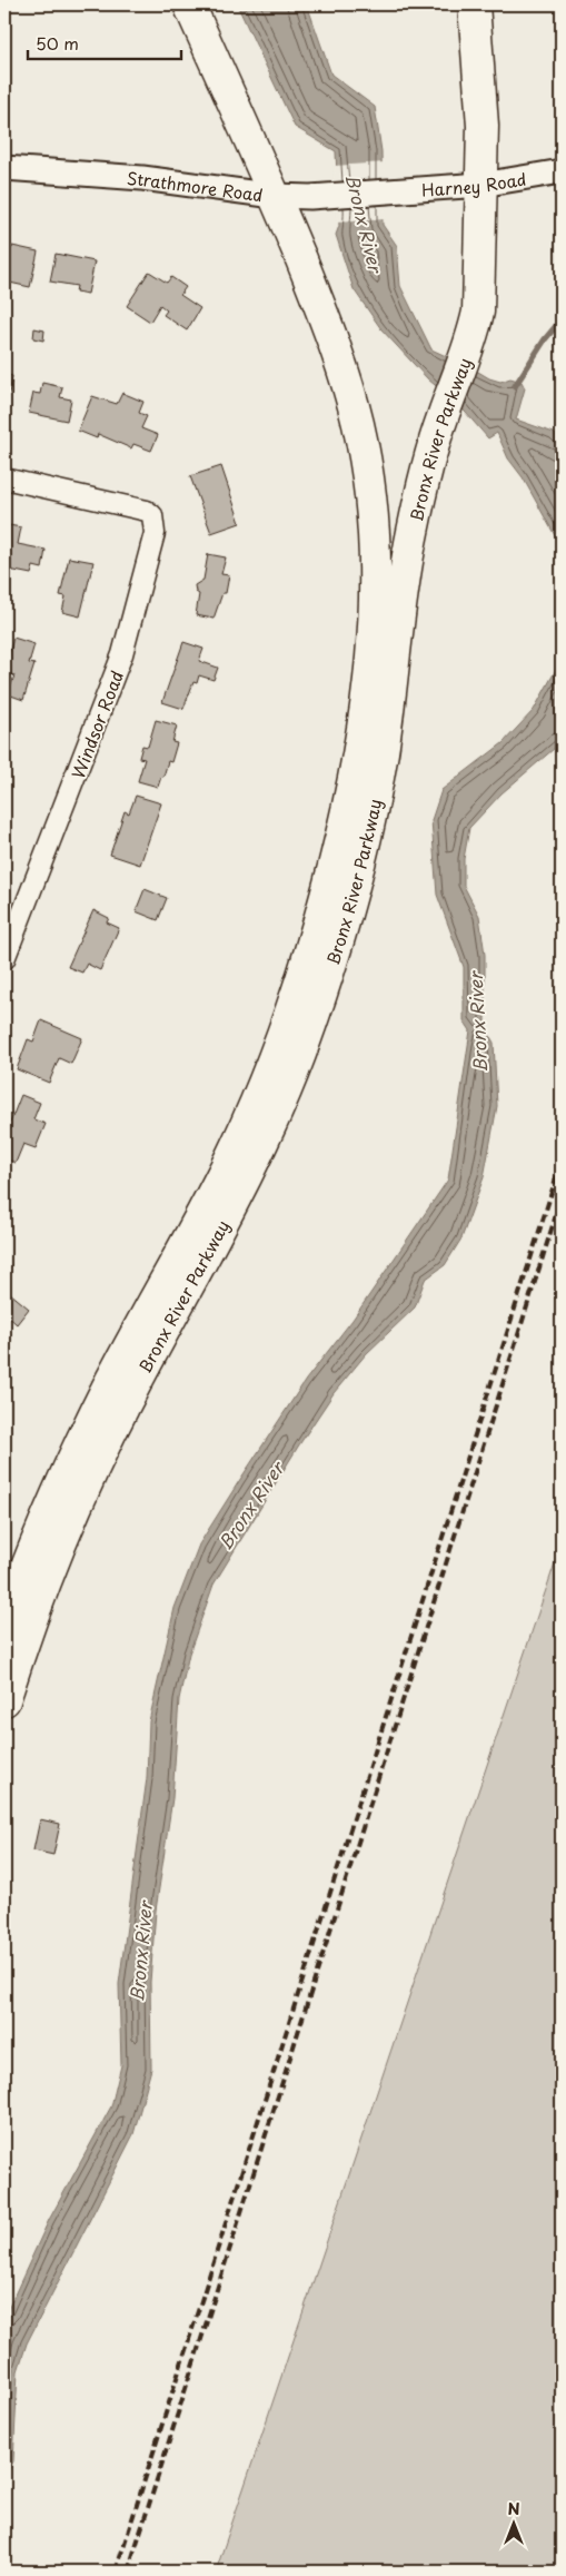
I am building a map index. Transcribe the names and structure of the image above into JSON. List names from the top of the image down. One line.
{"streets":{"highway":["Bronx River Parkway"],"street":["Harney Road","Strathmore Road","Windsor Road"]},"crossings":[["Harney Road","Strathmore Road"],["Harney Road","Bronx River Parkway"],["Strathmore Road","Bronx River Parkway"]],"water":["Bronx River"],"scale_bar":"50 m","north":"top"}
